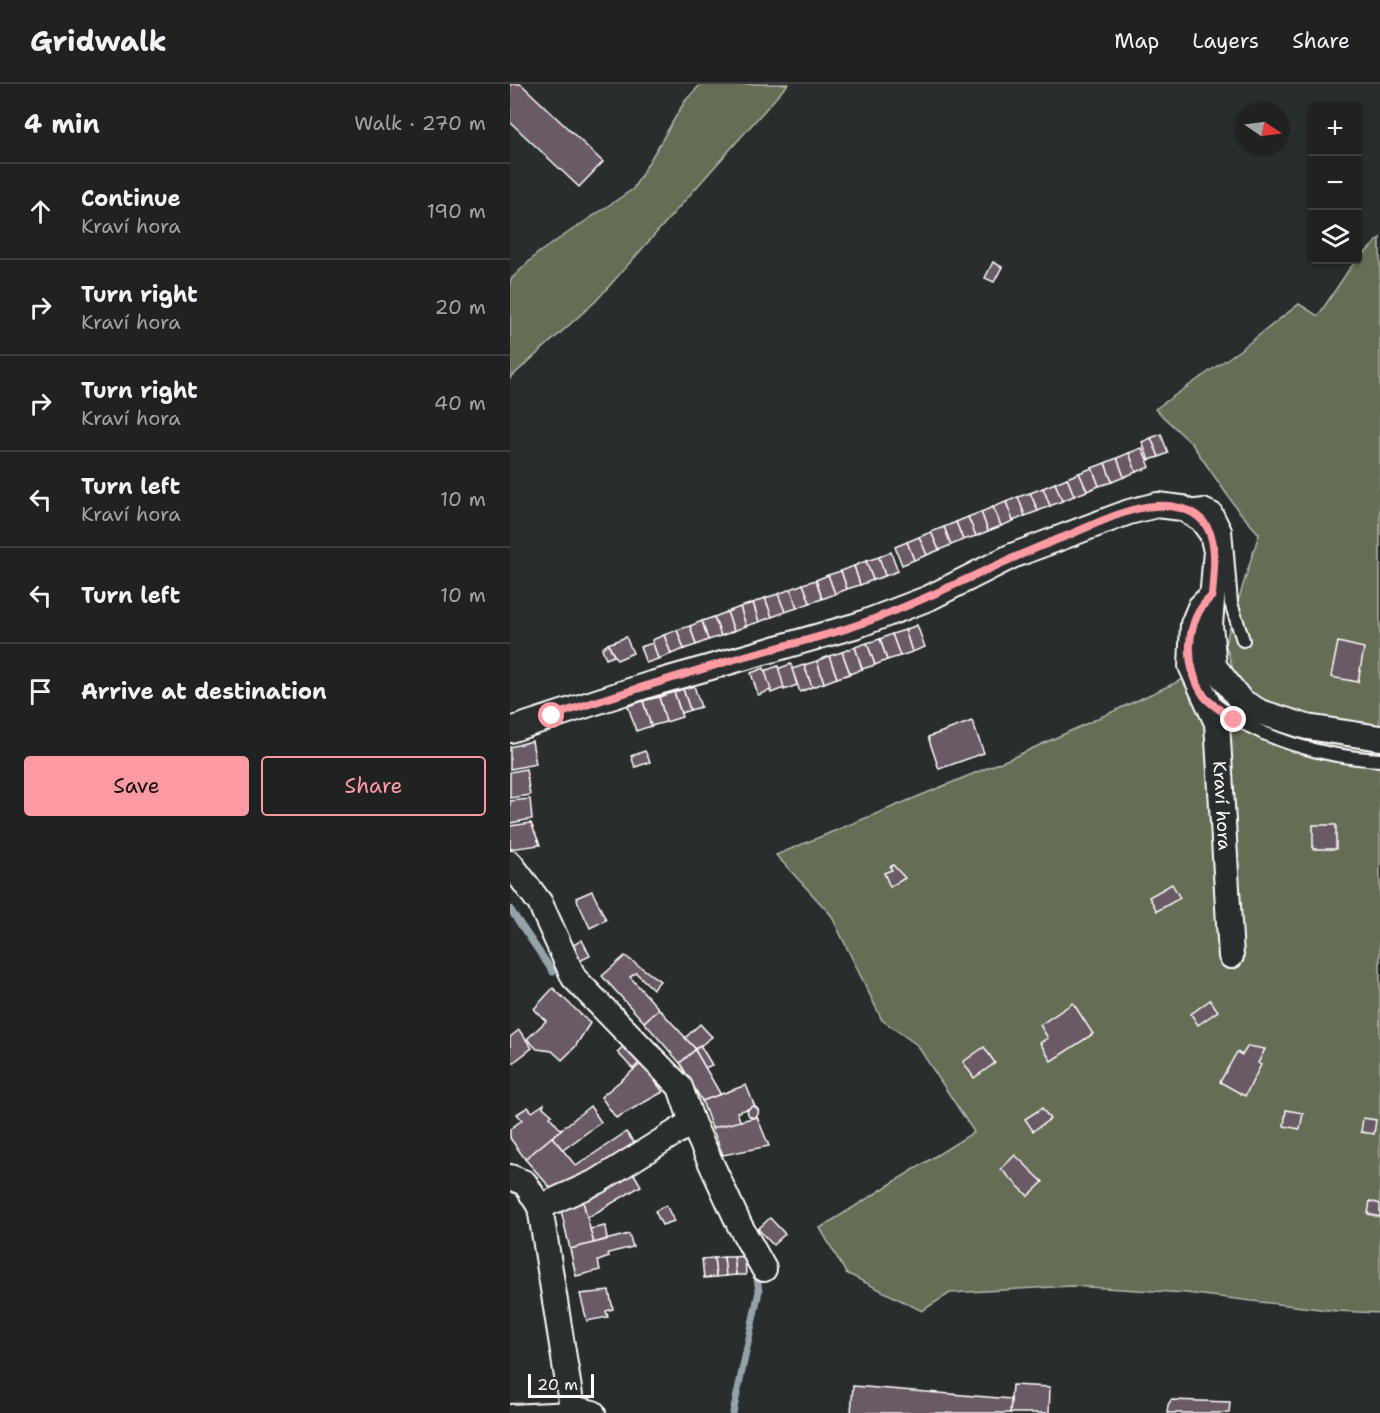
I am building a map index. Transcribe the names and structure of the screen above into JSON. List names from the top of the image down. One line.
{"streets":{"street":["Kraví hora"]},"scale_bar":"20 m","north":"right","page":{"header":"Gridwalk","nav":["Map","Layers","Share"],"heading":["4 min","Walk · 270 m"],"map_buttons":["+","−"],"list":[["Continue","Kraví hora","190 m"],["Turn right","Kraví hora","20 m"],["Turn right","Kraví hora","40 m"],["Turn left","Kraví hora","10 m"],["Turn left","10 m"],"Arrive at destination"],"buttons":["Save","Share"],"scale":"20 m"}}
